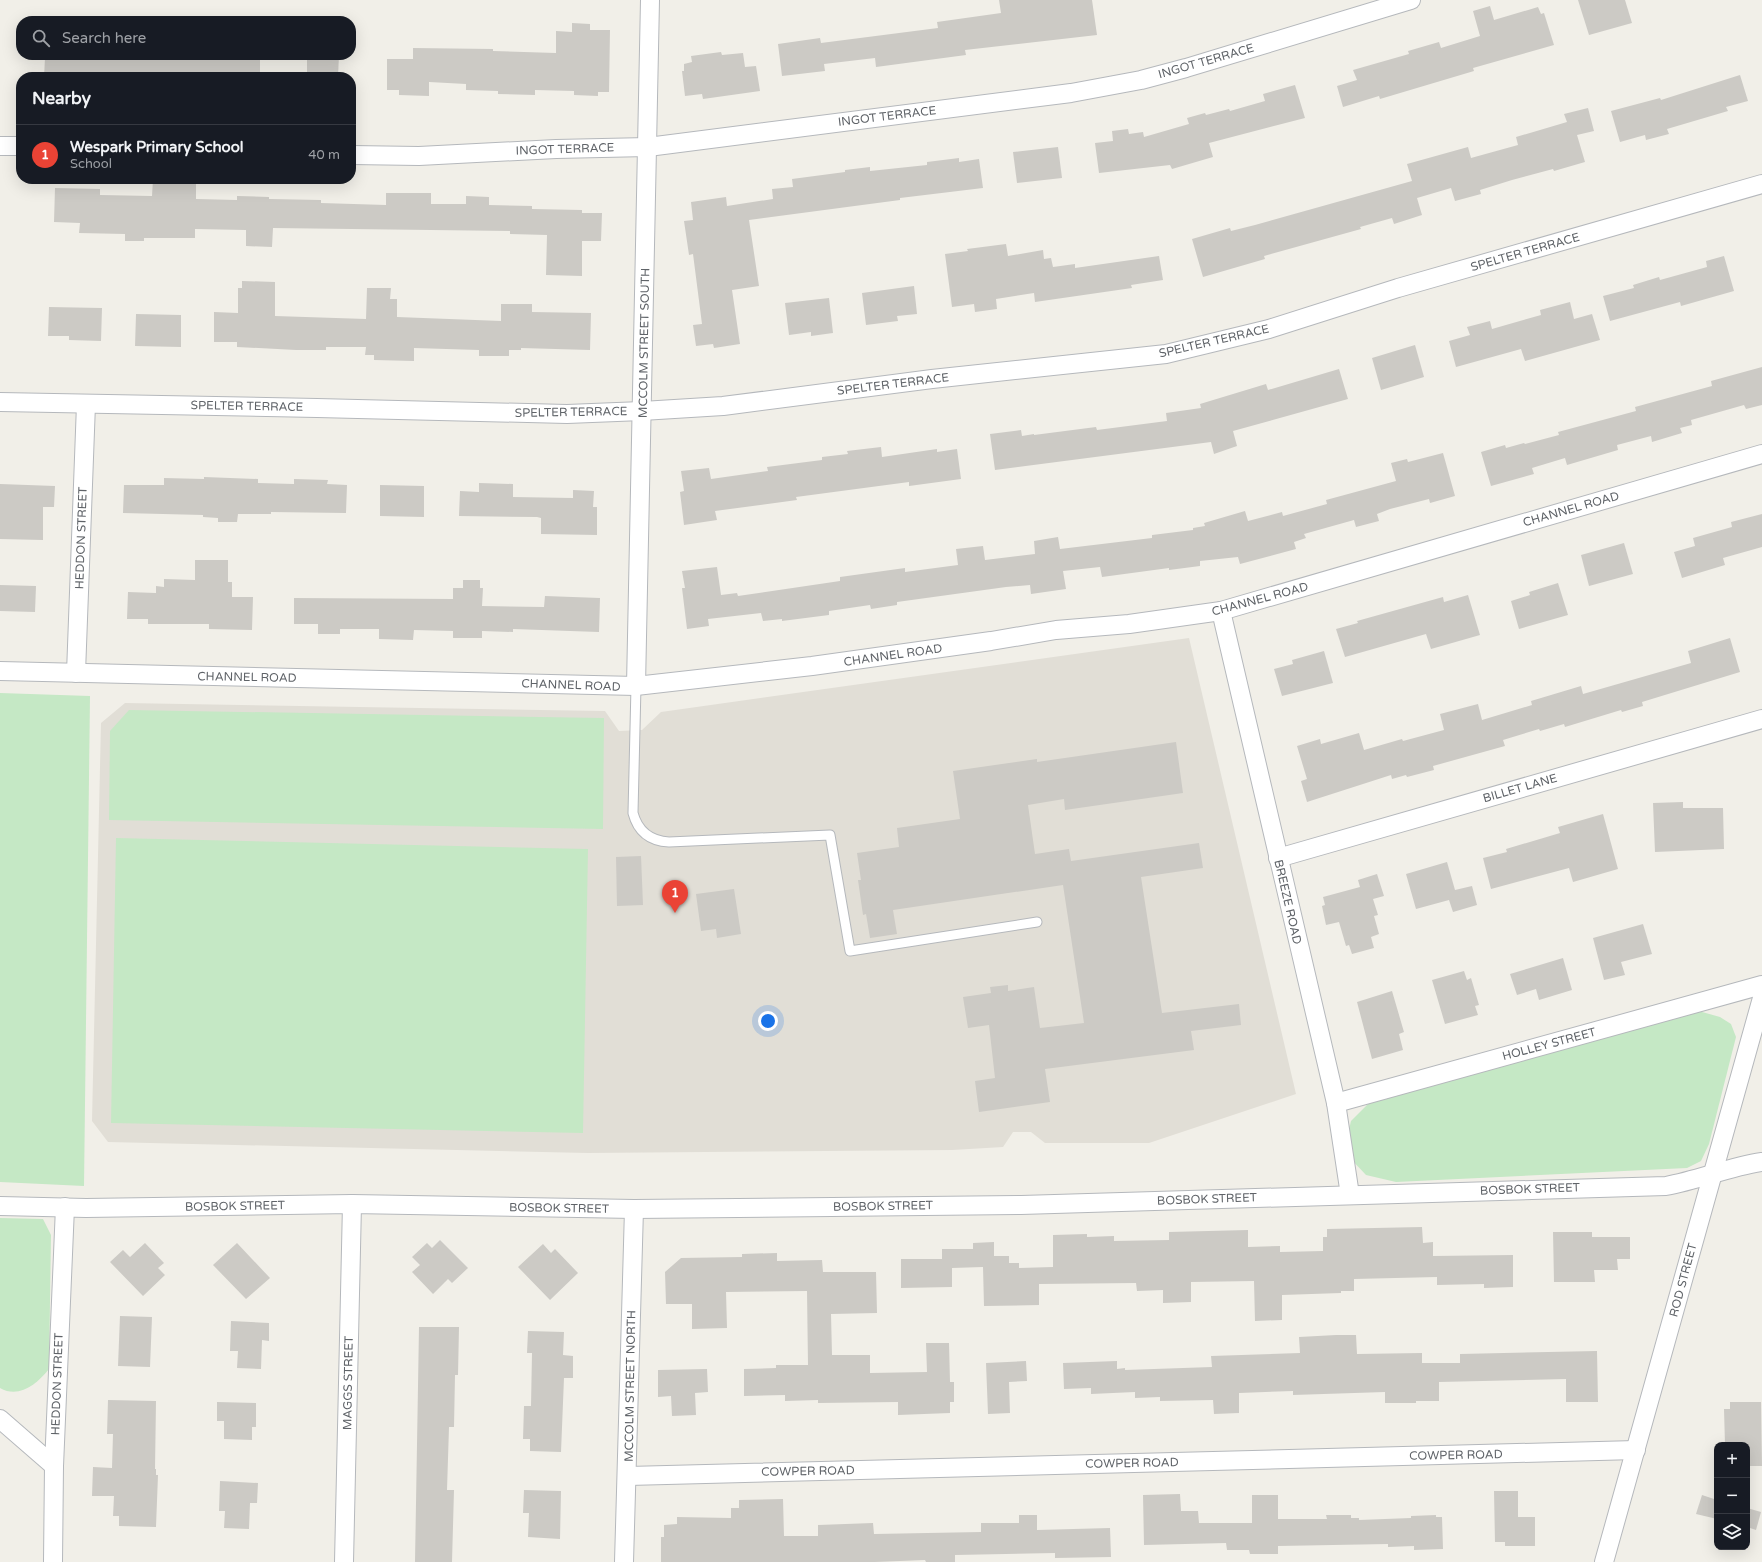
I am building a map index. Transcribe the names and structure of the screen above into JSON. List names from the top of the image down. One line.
{"streets":{"street":["INGOT TERRACE","SPELTER TERRACE","MCCOLM STREET SOUTH","CHANNEL ROAD","HEDDON STREET","BILLET LANE","BREEZE ROAD","HOLLEY STREET","BOSBOK STREET","ROD STREET","MAGGS STREET","MCCOLM STREET NORTH","COWPER ROAD"]},"crossings":[["INGOT TERRACE","MCCOLM STREET SOUTH"],["SPELTER TERRACE","MCCOLM STREET SOUTH"],["SPELTER TERRACE","HEDDON STREET"],["MCCOLM STREET SOUTH","CHANNEL ROAD"],["CHANNEL ROAD","HEDDON STREET"],["CHANNEL ROAD","BREEZE ROAD"],["HEDDON STREET","BOSBOK STREET"],["BILLET LANE","BREEZE ROAD"],["BREEZE ROAD","HOLLEY STREET"],["BREEZE ROAD","BOSBOK STREET"],["BOSBOK STREET","ROD STREET"],["BOSBOK STREET","MAGGS STREET"],["BOSBOK STREET","MCCOLM STREET NORTH"],["ROD STREET","COWPER ROAD"],["MCCOLM STREET NORTH","COWPER ROAD"]],"page":{"search":"Search here","heading":"Nearby","list":[{"mark":"1","name":"Wespark Primary School","note":"School","value":"40 m"}],"pins":"1","map_buttons":["+","−"]}}
